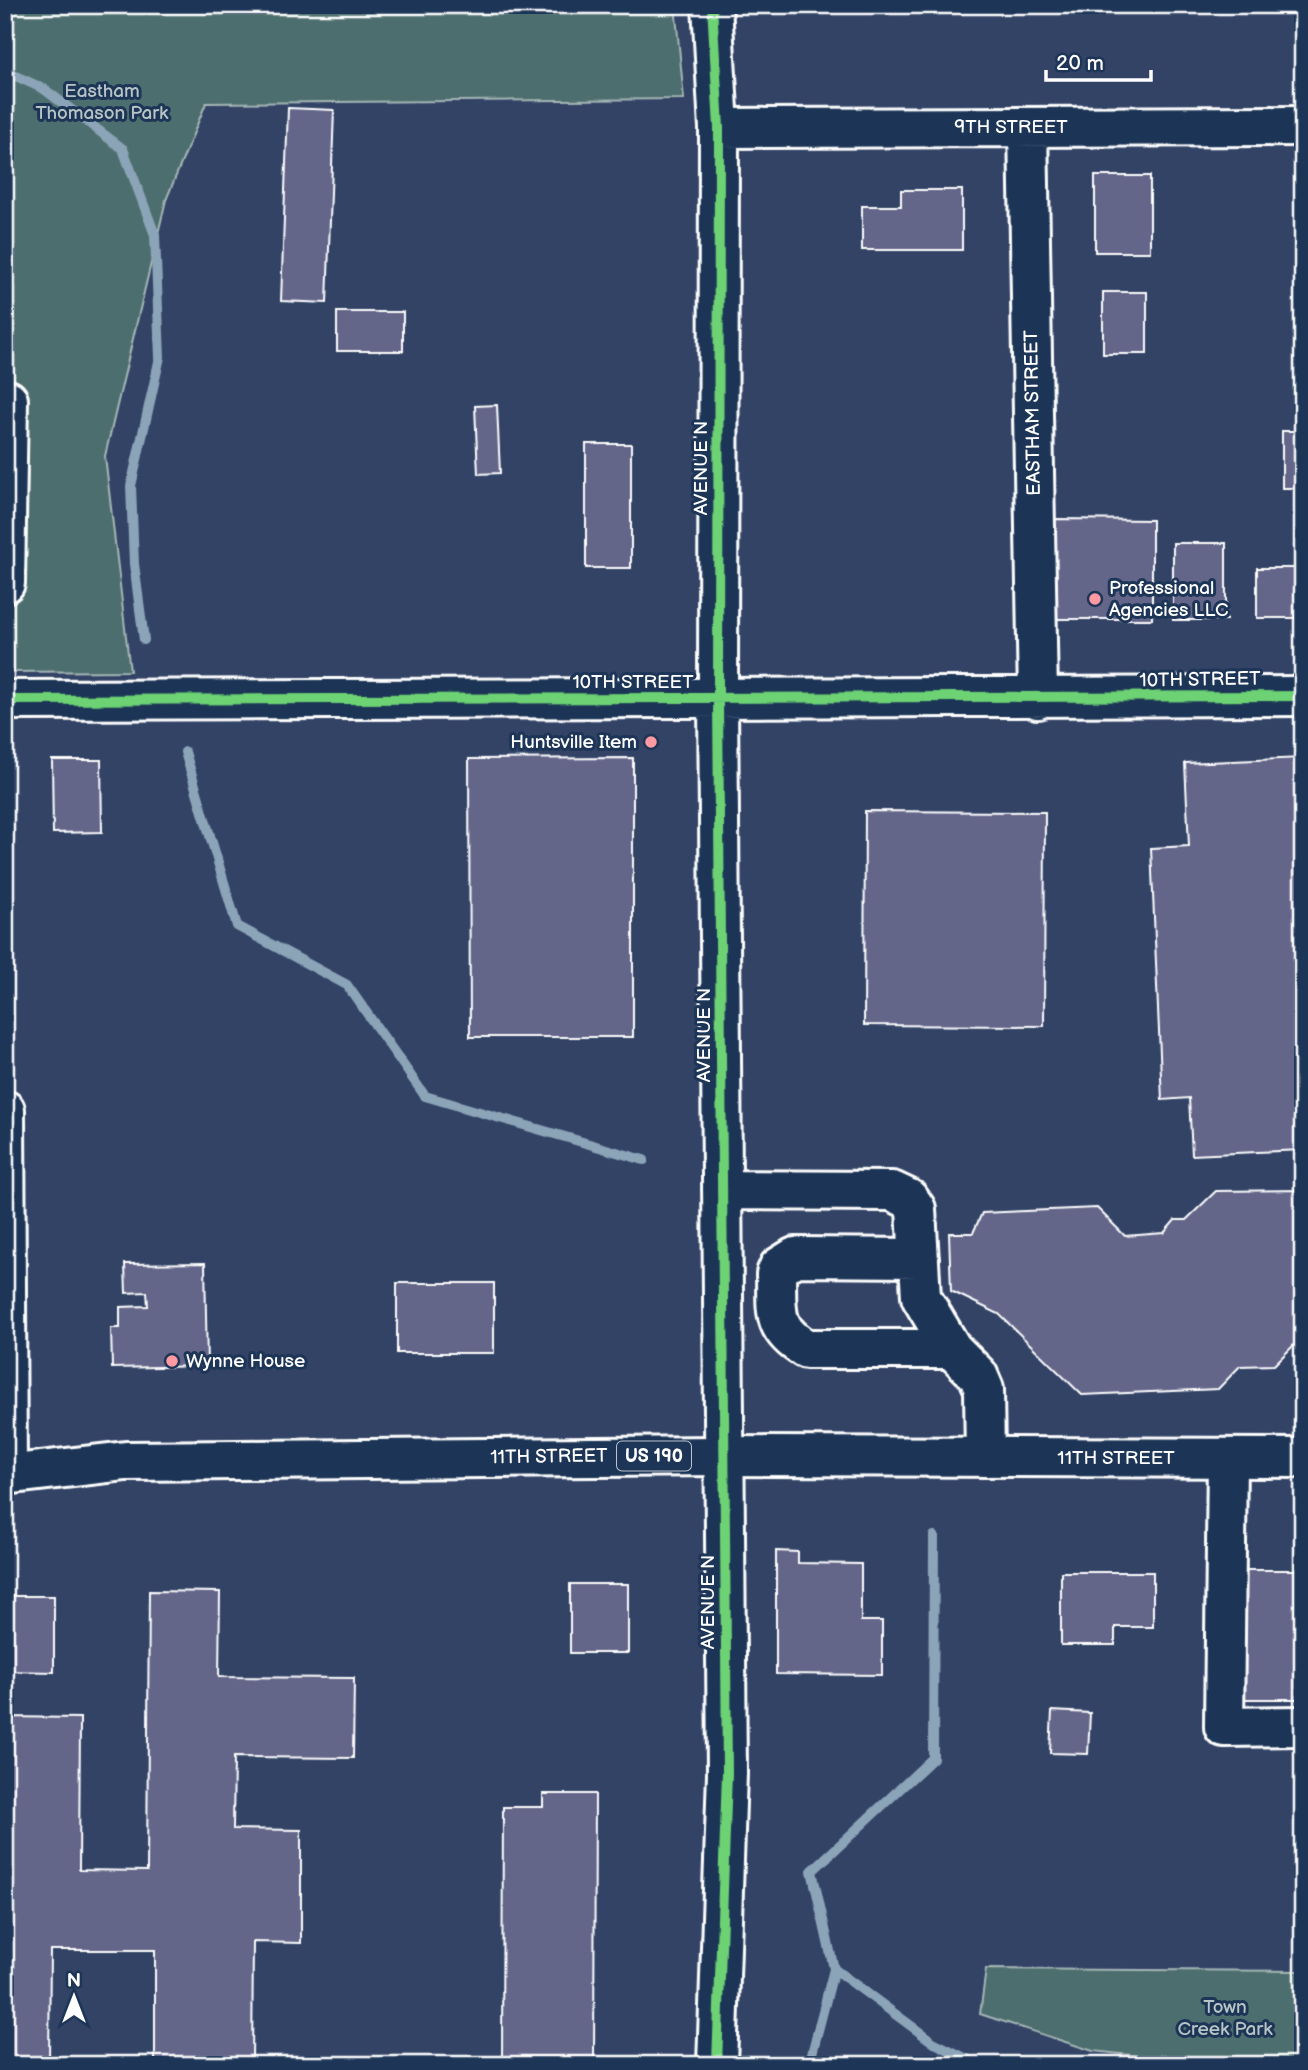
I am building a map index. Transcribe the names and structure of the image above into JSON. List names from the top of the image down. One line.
{"streets":{"street":["9TH STREET","EASTHAM STREET","AVENUE N","10TH STREET","US 190","11TH STREET"]},"crossings":[["9TH STREET","EASTHAM STREET"],["9TH STREET","AVENUE N"],["EASTHAM STREET","10TH STREET"],["AVENUE N","10TH STREET"],["AVENUE N","11TH STREET"]],"parks":["Eastham Thomason Park","Town Creek Park"],"places":["Professional Agencies LLC","Huntsville Item","Wynne House"],"scale_bar":"20 m","north":"top"}
